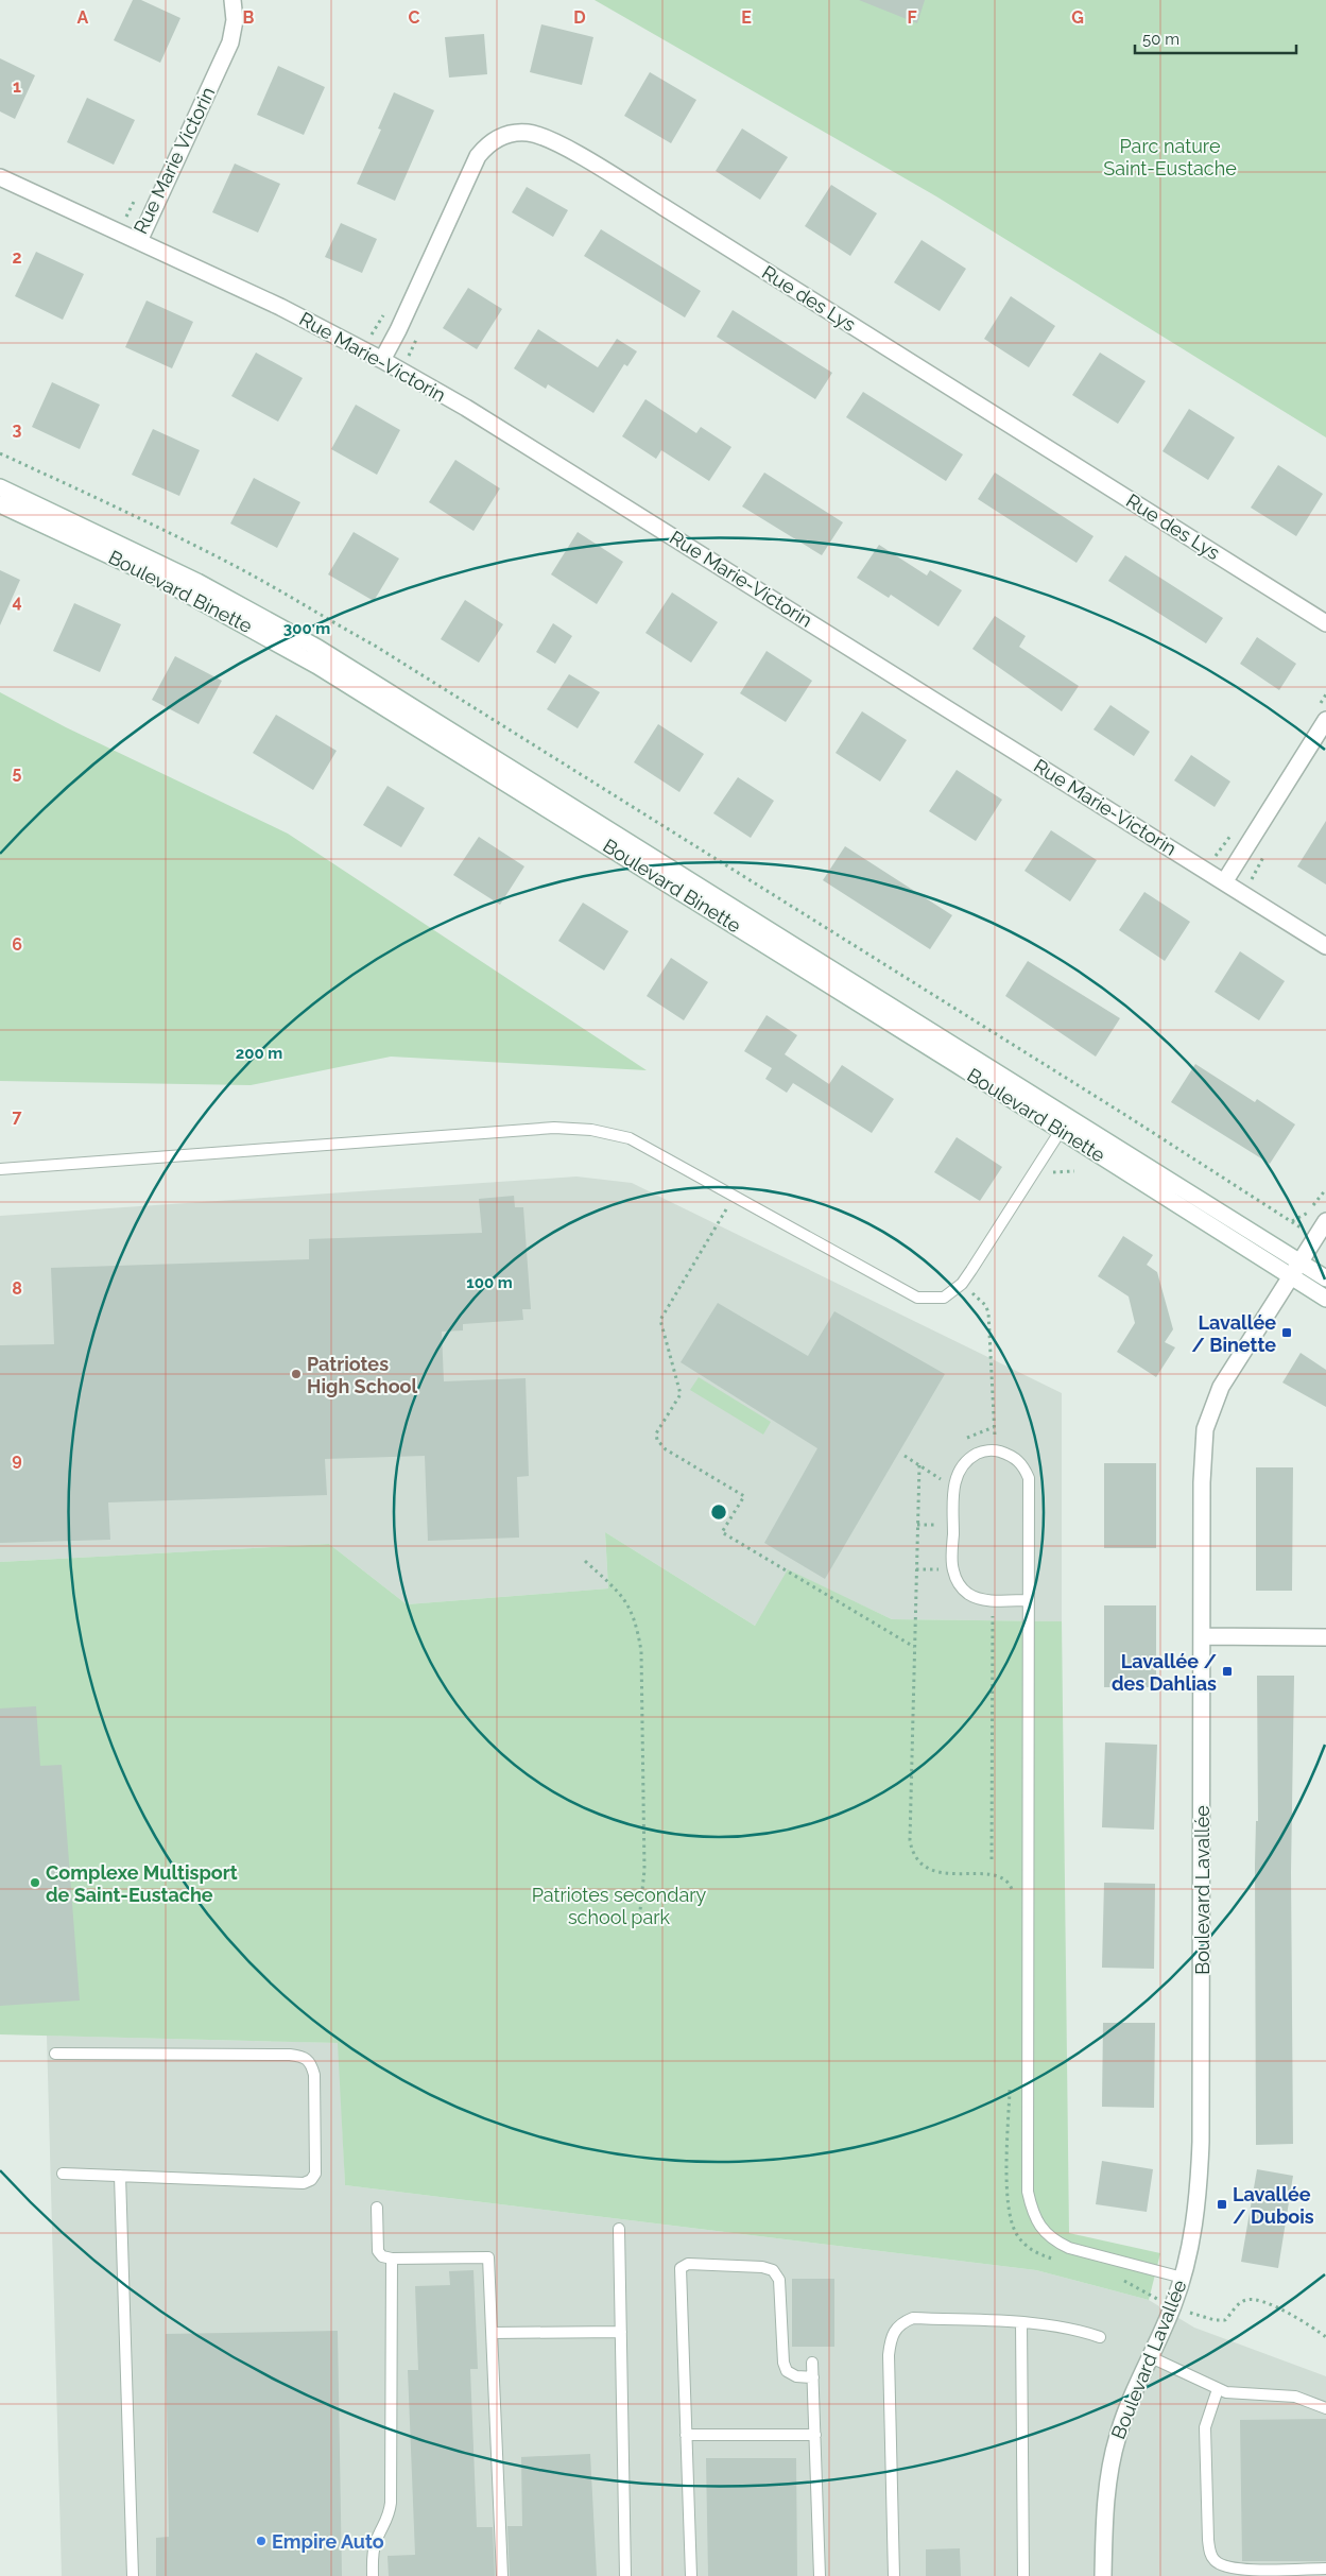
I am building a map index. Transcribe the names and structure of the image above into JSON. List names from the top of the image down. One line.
{"streets":{"street":["Rue Marie Victorin","Rue des Lys","Rue Marie-Victorin","Boulevard Binette","Boulevard Lavallée"]},"crossings":[["Rue Marie Victorin","Rue Marie-Victorin"],["Rue des Lys","Rue Marie-Victorin"],["Boulevard Binette","Boulevard Lavallée"]],"parks":["Parc nature Saint-Eustache","Patriotes secondary school park"],"places":{"transit":["Lavallée / Binette","Lavallée / des Dahlias","Lavallée / Dubois"],"other":["Patriotes High School","Complexe Multisport de Saint-Eustache","Empire Auto"]},"scale_bar":"50 m","grid":{"columns":["A","B","C","D","E","F","G"],"rows":["1","2","3","4","5","6","7","8","9"]},"rings":["300 m","200 m","100 m"]}
